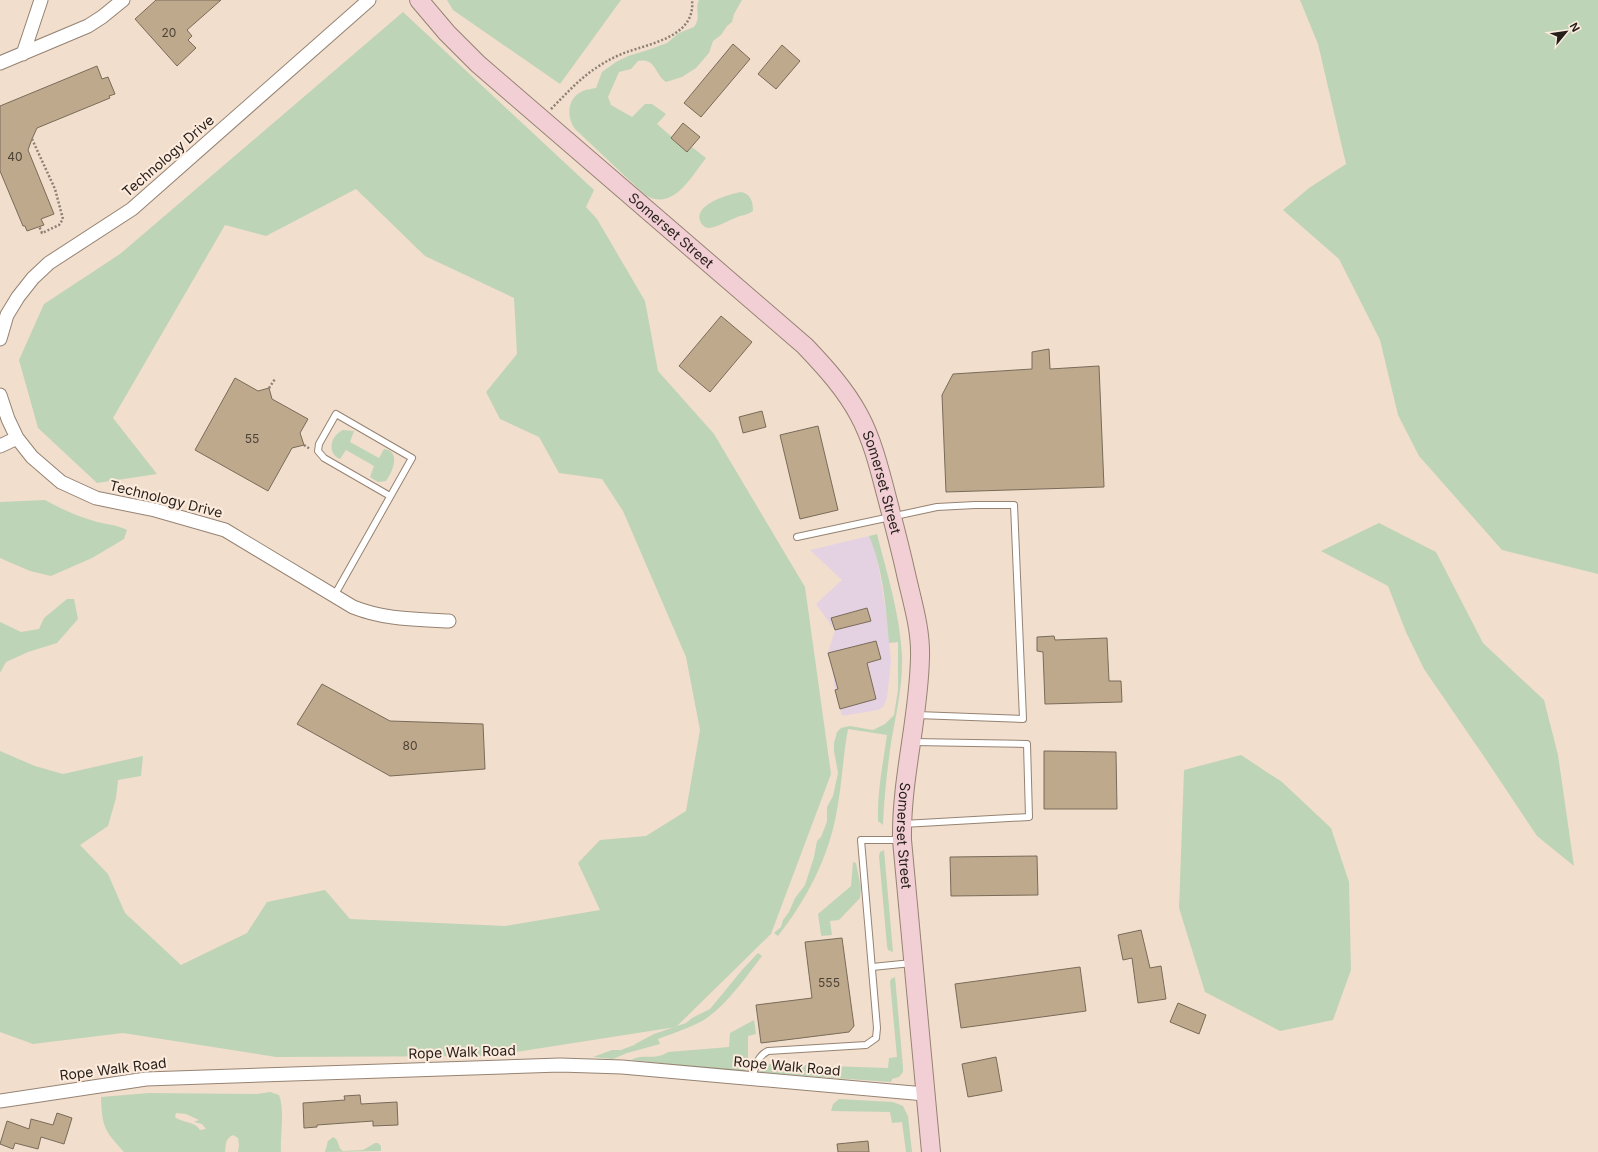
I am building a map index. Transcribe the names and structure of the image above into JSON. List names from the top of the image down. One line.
{"streets":{"main road":["Somerset Street"],"street":["Technology Drive","Rope Walk Road"]},"crossings":[["Somerset Street","Rope Walk Road"]],"house_numbers":["20","40","55","80","555"],"north":"top right"}
